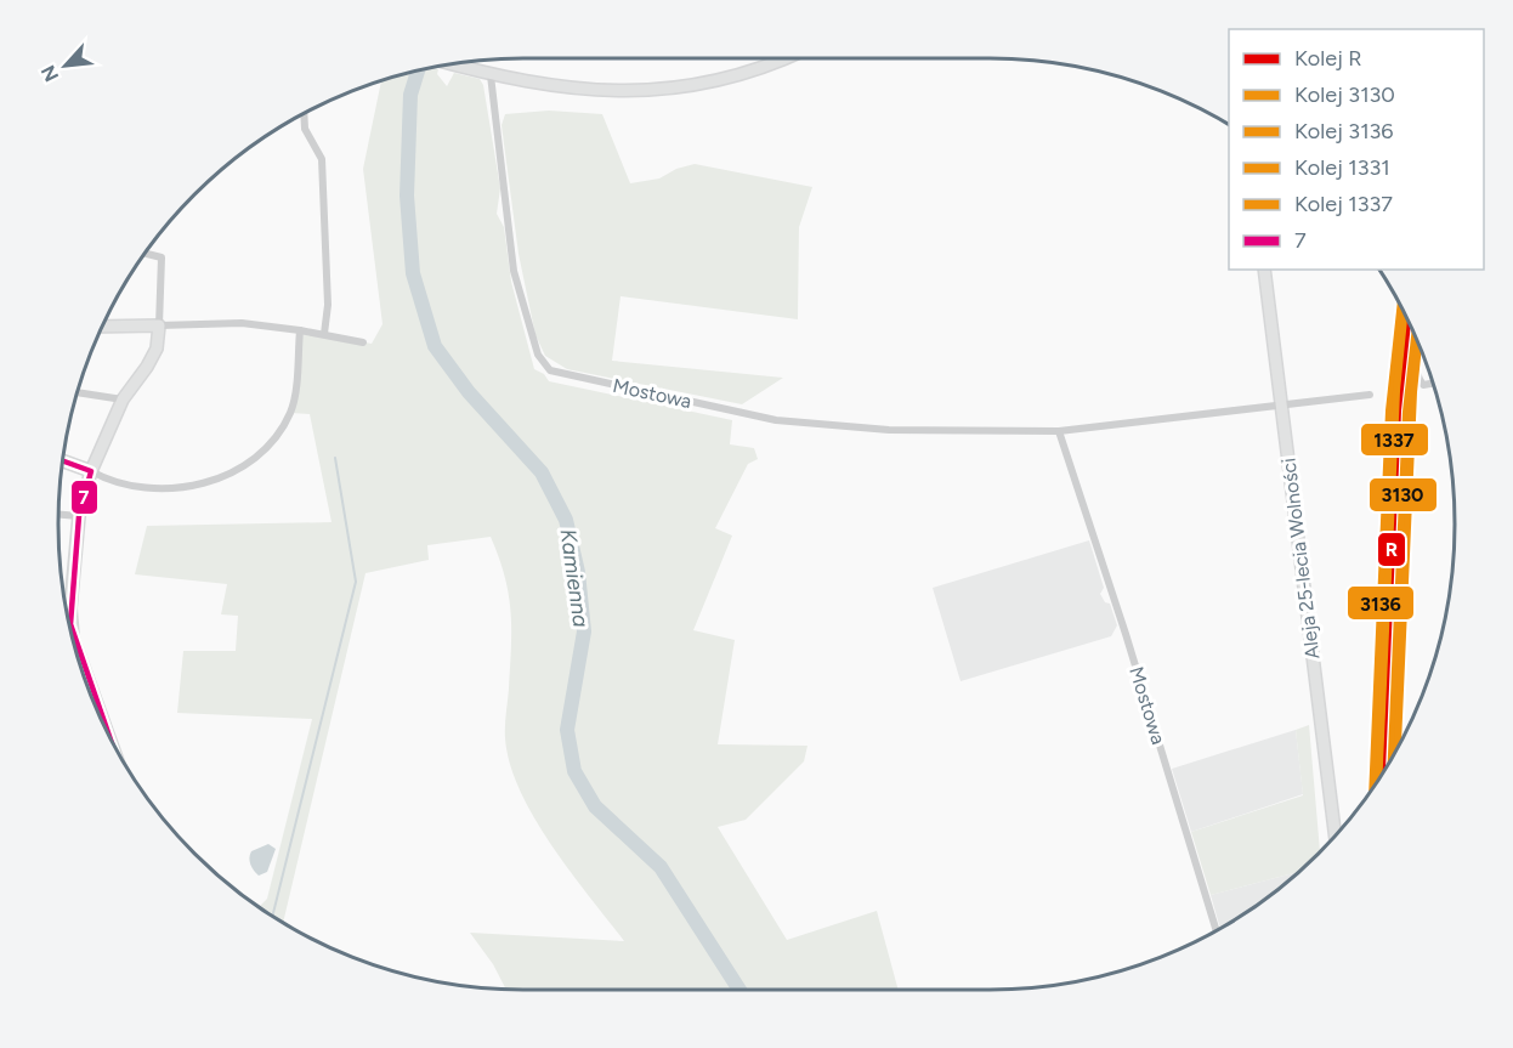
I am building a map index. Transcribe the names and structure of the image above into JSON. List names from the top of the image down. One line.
{"streets":{"main road":["Aleja 25-lecia Wolności"],"street":["Mostowa"]},"crossings":[["Mostowa","Aleja 25-lecia Wolności"]],"water":["Kamienna"],"lines":["rail line 3136","rail line 1337","rail line R","rail line 3130","rail line 1331","transit line 7"],"legend":["Kolej R","Kolej 3130","Kolej 3136","Kolej 1331","Kolej 1337","7"],"north":"bottom left"}
